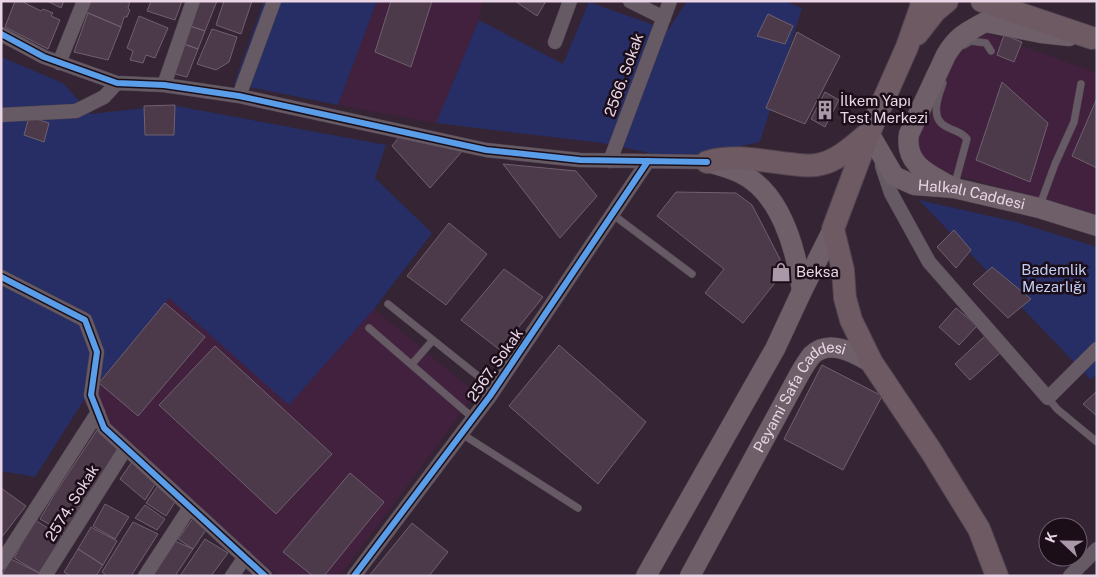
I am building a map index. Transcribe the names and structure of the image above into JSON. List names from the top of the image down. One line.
{"streets":{"main road":["Halkalı Caddesi","Peyami Safa Caddesi"],"street":["2566. Sokak","2567. Sokak","2574. Sokak"]},"parks":["Bademlik Mezarlığı"],"places":{"building":["İlkem Yapı Test Merkezi"],"shop":["Beksa"]},"north":"left"}
